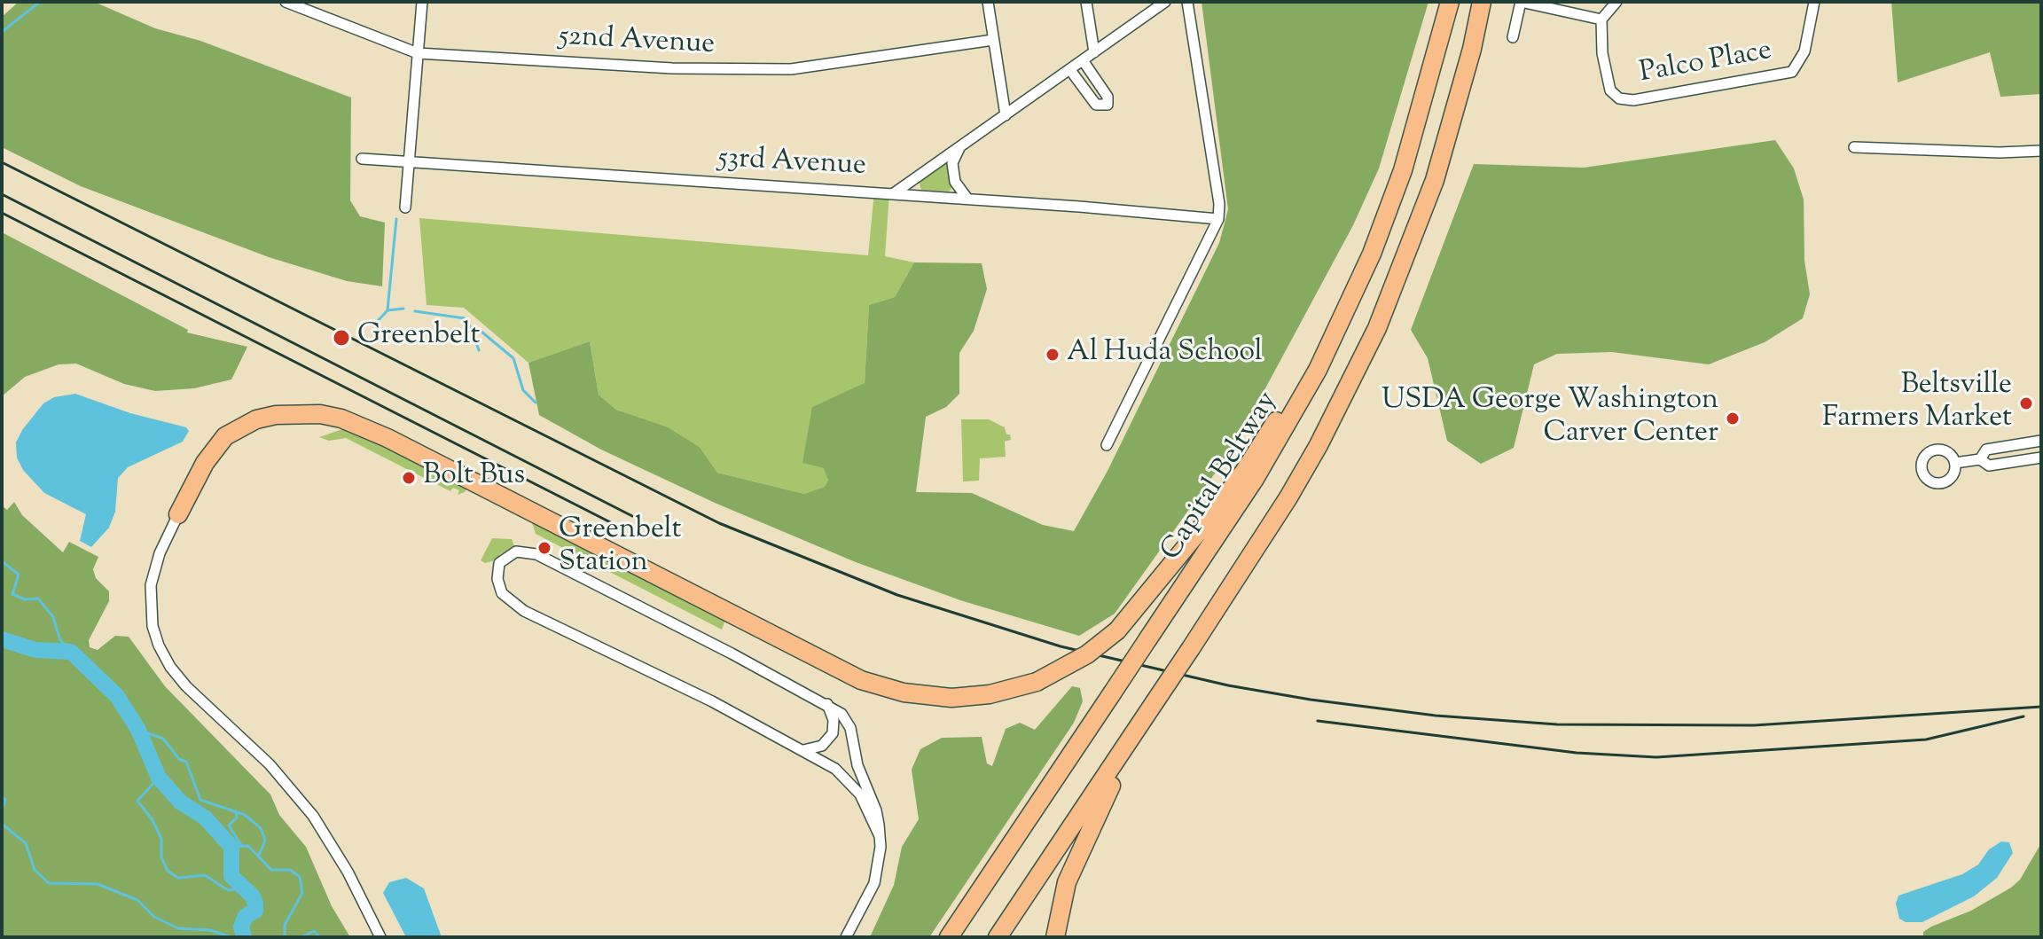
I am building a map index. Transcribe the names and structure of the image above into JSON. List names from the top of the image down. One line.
{"streets":{"highway":["Capital Beltway"],"street":["52nd Avenue","Palco Place","53rd Avenue"]},"places":["Greenbelt","Al Huda School","Beltsville Farmers Market","USDA George Washington Carver Center","Bolt Bus","Greenbelt Station"]}
